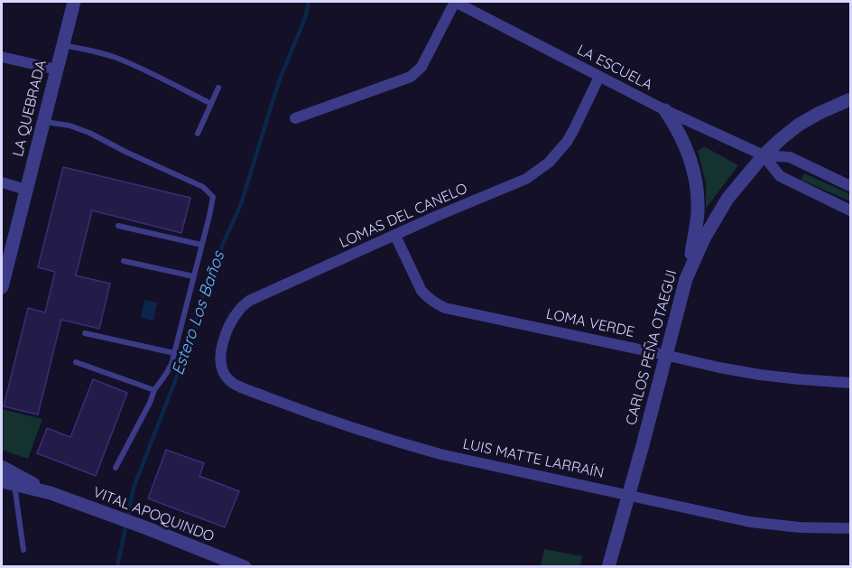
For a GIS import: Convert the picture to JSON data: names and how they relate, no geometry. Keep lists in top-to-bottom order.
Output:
{
  "streets": {
    "street": [
      "LA ESCUELA",
      "LA QUEBRADA",
      "LOMAS DEL CANELO",
      "LOMA VERDE",
      "CARLOS PEÑA OTAEGUI",
      "LUIS MATTE LARRAÍN",
      "VITAL APOQUINDO"
    ]
  },
  "crossings": [
    ["LA ESCUELA", "LOMAS DEL CANELO"],
    ["LA ESCUELA", "CARLOS PEÑA OTAEGUI"],
    ["LOMAS DEL CANELO", "LOMA VERDE"],
    ["LOMAS DEL CANELO", "LUIS MATTE LARRAÍN"],
    ["LOMA VERDE", "CARLOS PEÑA OTAEGUI"],
    ["CARLOS PEÑA OTAEGUI", "LUIS MATTE LARRAÍN"]
  ],
  "water": ["Estero Los Baños"]
}
